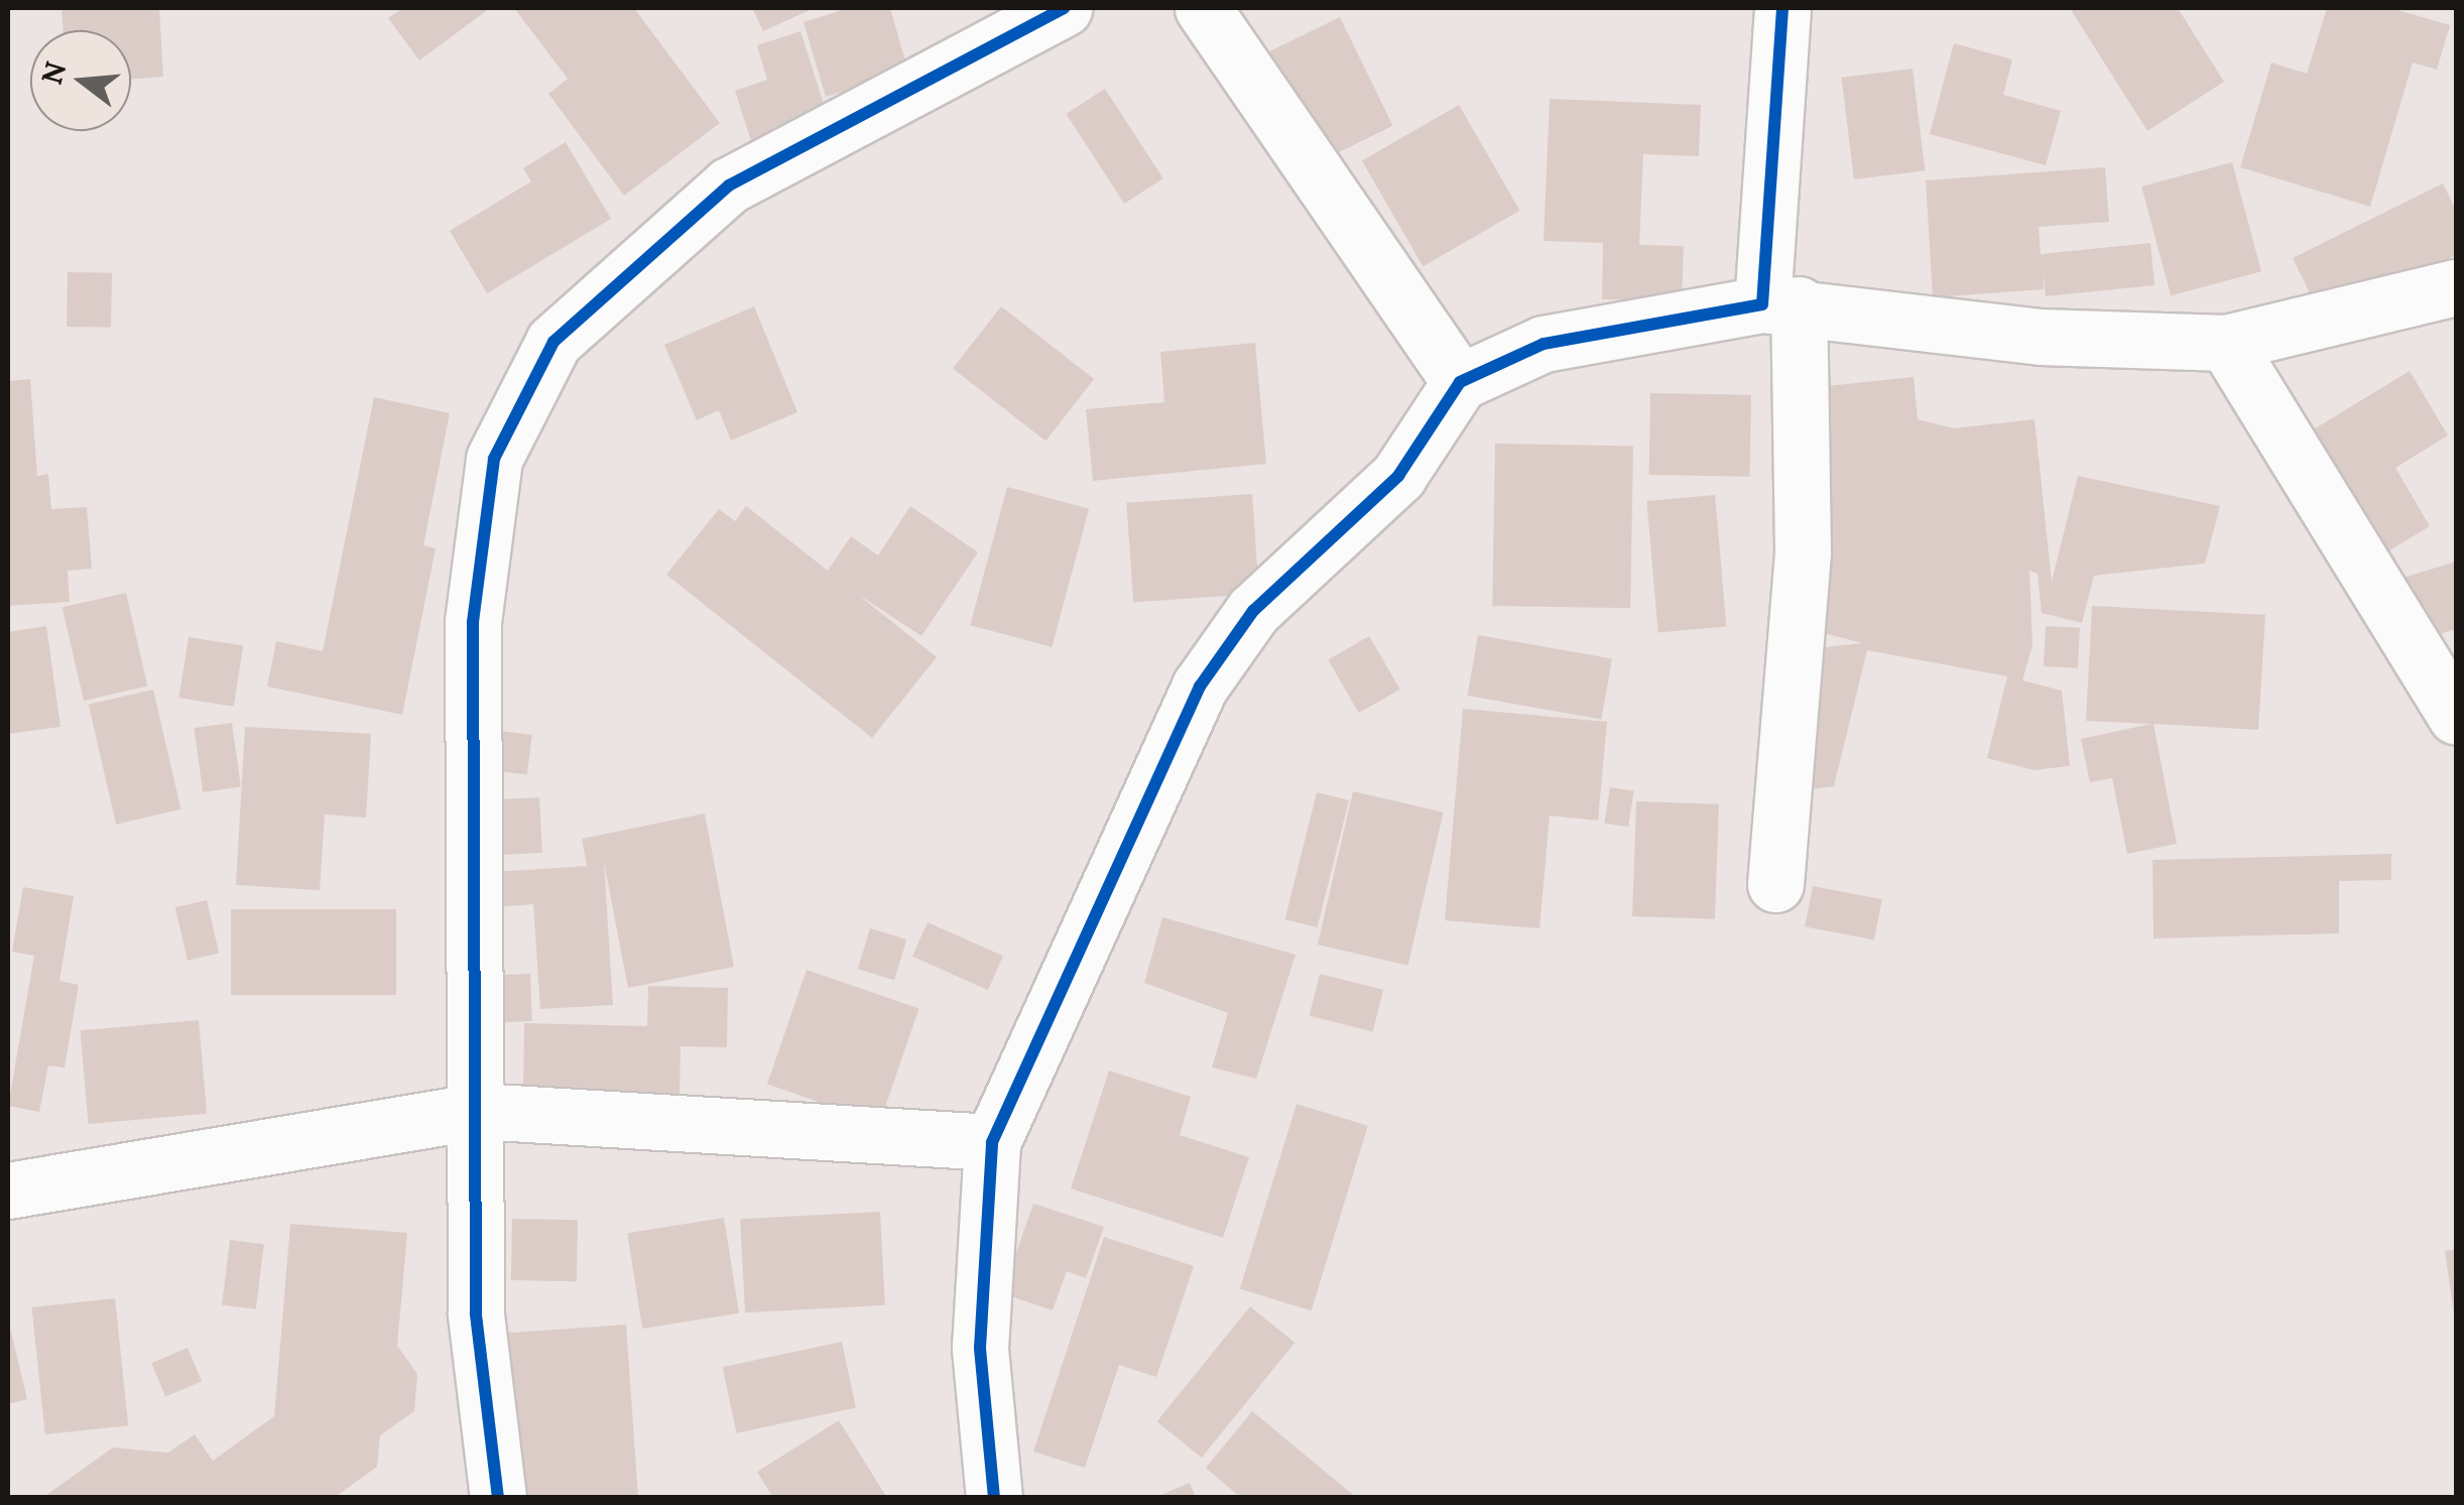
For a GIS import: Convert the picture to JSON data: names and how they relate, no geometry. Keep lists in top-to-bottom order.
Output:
{
  "north": "left"
}
